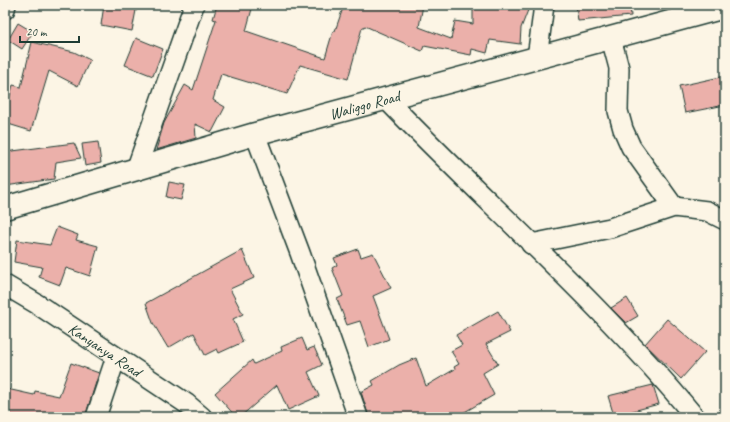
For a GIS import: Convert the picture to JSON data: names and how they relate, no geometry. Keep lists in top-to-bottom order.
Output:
{
  "streets": {
    "street": ["Waliggo Road", "Kanyanya Road"]
  },
  "scale_bar": "20 m"
}
